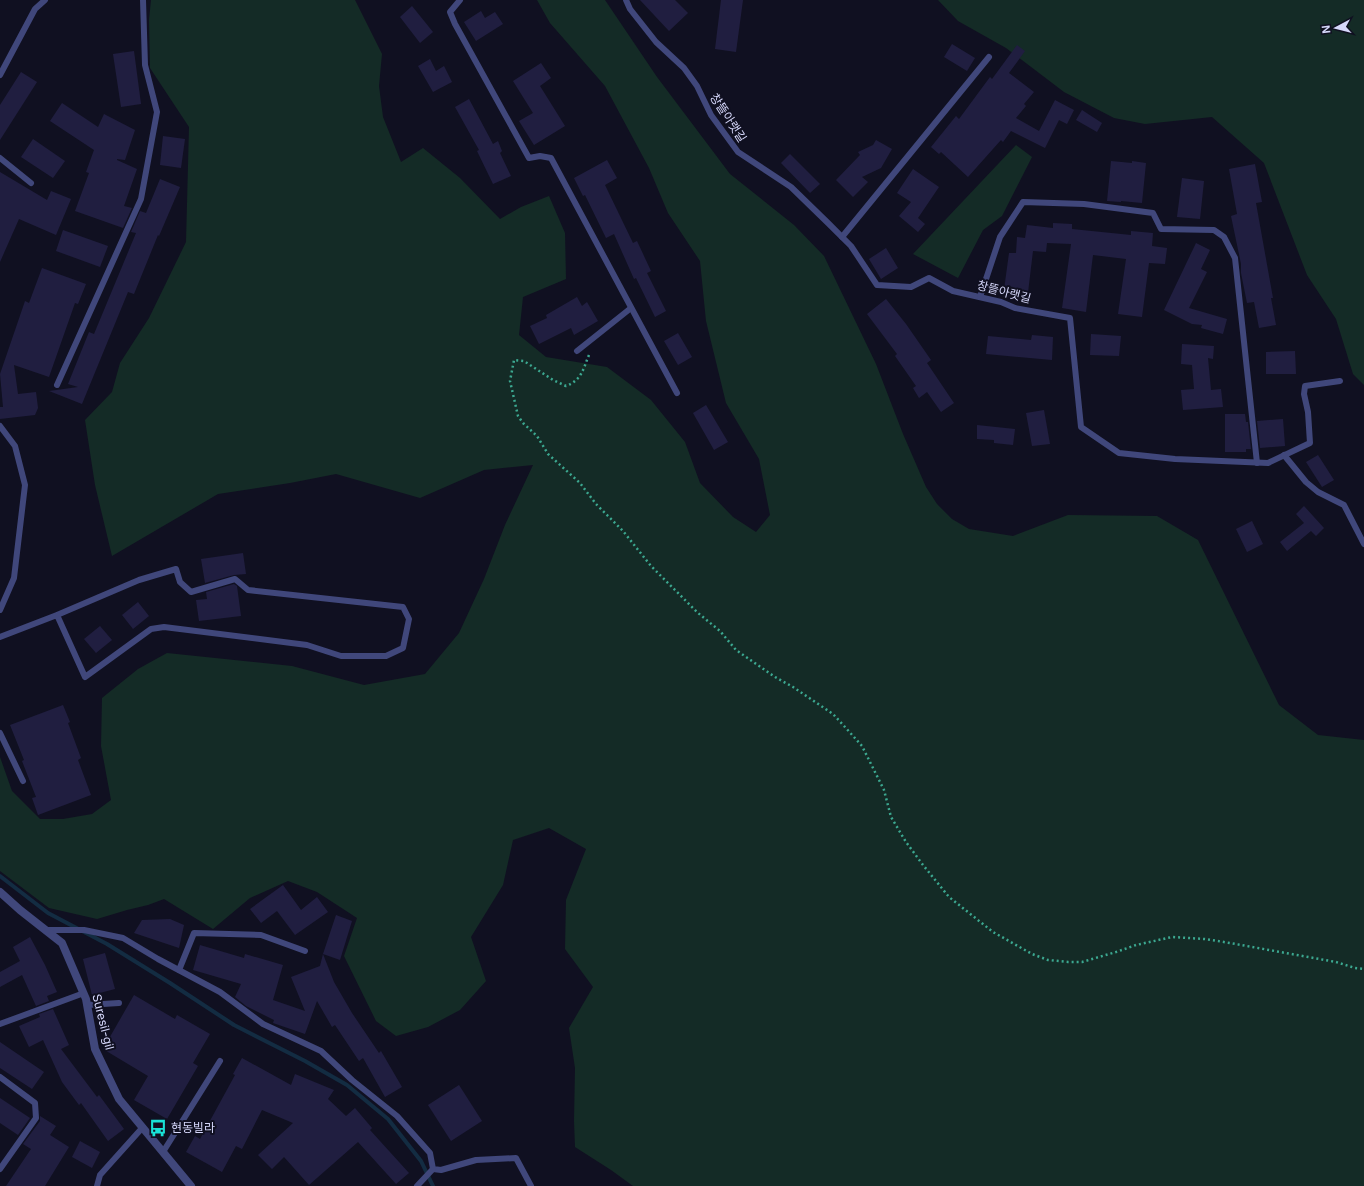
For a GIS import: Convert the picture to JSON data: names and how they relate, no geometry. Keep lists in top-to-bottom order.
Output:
{
  "streets": {
    "street": ["Suresil-gil"],
    "lane": ["창뜰아랫길"]
  },
  "places": {
    "bus stop": ["현동빌라"]
  },
  "north": "left"
}
